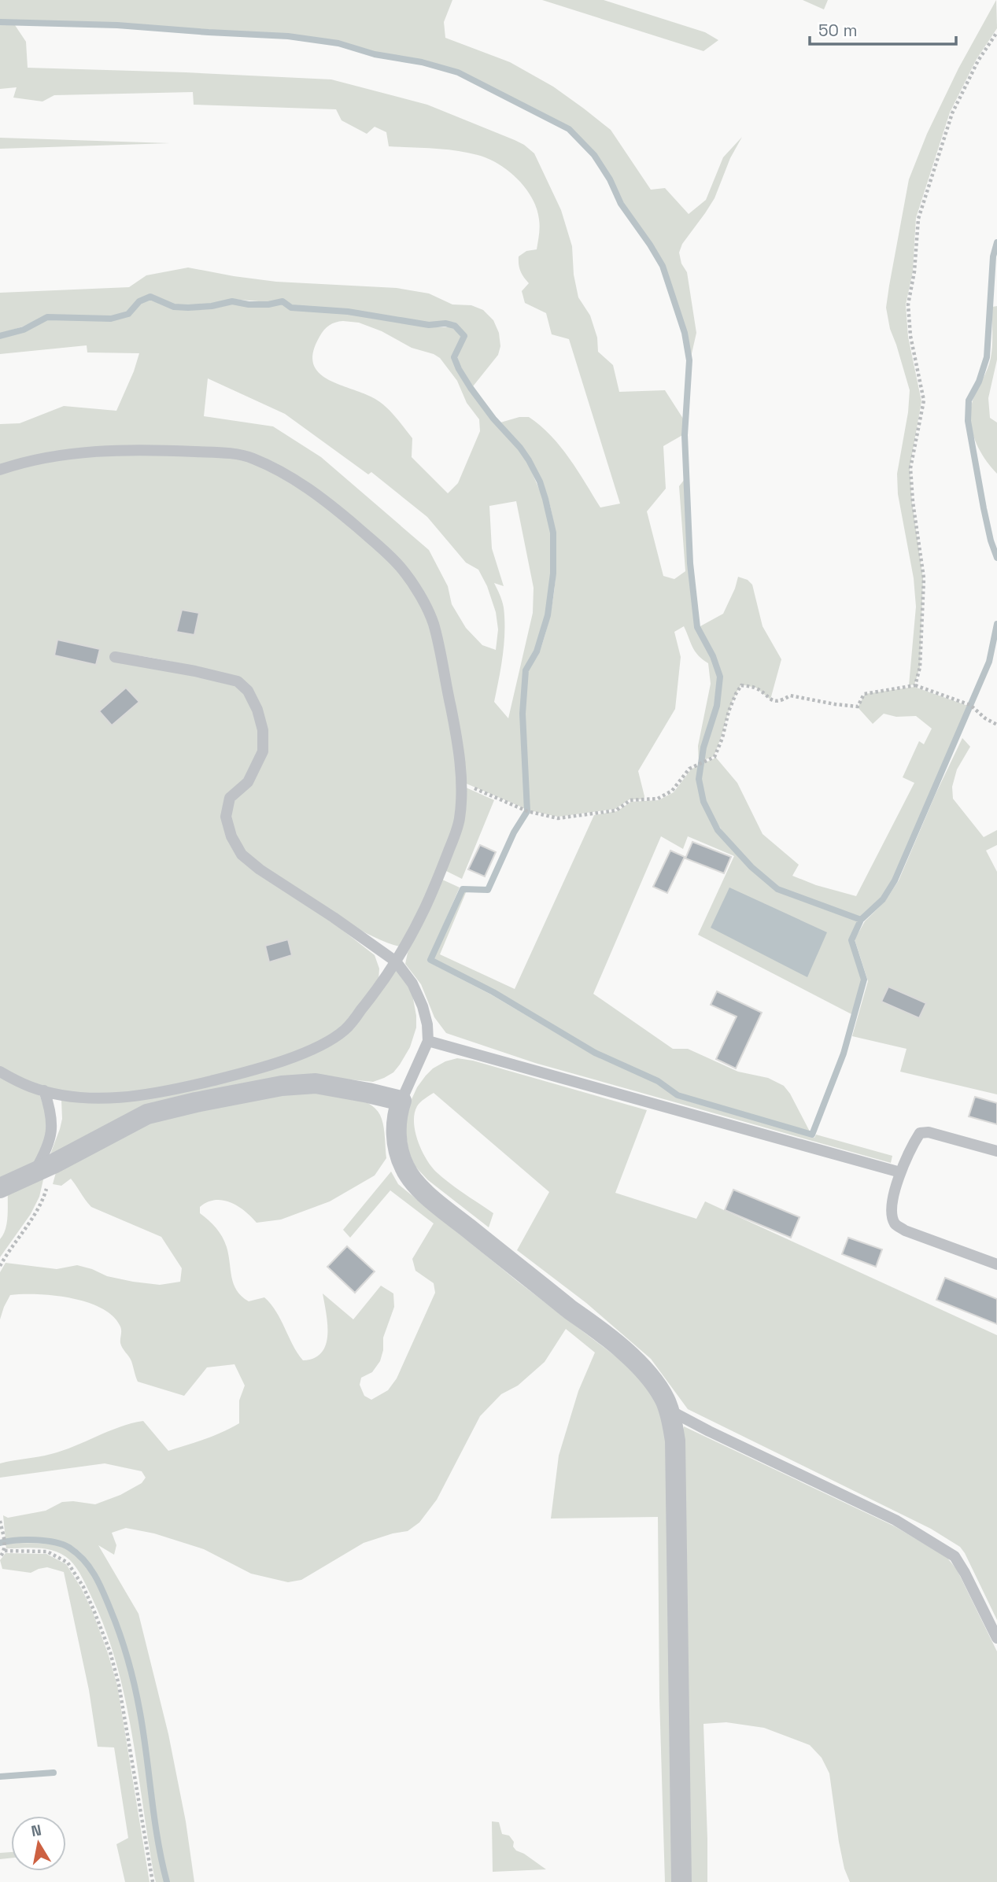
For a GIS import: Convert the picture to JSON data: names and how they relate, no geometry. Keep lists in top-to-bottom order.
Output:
{
  "scale_bar": "50 m",
  "north": "top"
}
